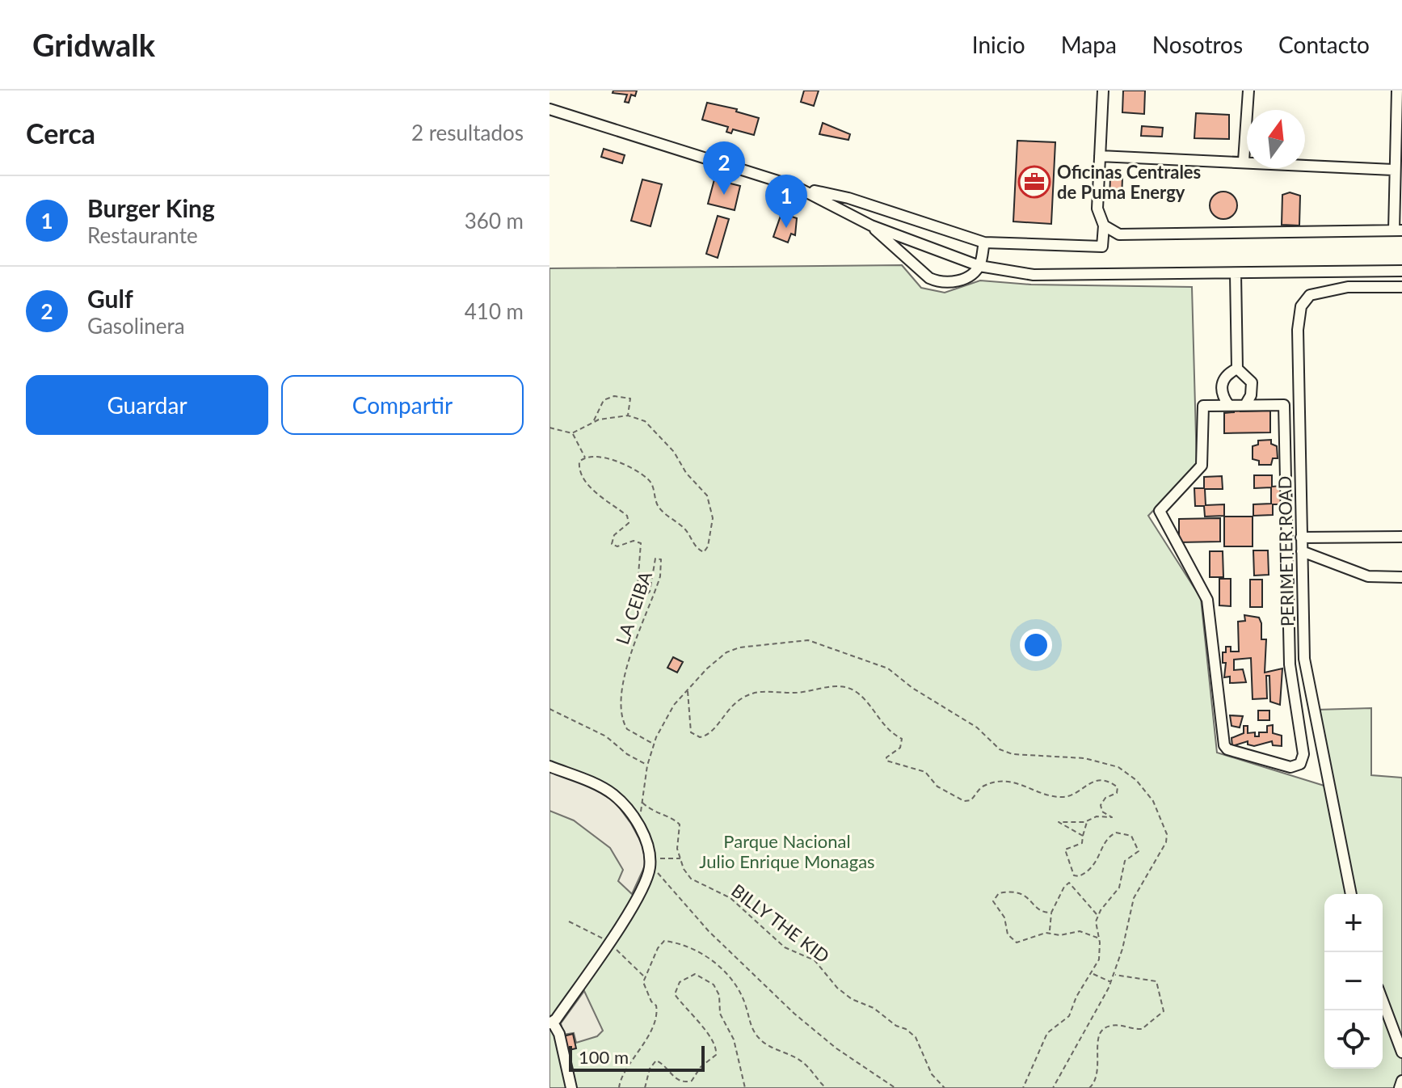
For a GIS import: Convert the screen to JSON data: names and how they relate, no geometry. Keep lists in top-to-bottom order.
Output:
{
  "streets": {
    "street": ["PERIMETER ROAD"],
    "path": ["LA CEIBA", "BILLY THE KID"]
  },
  "parks": ["Parque Nacional Julio Enrique Monagas"],
  "places": {
    "office": ["Oficinas Centrales de Puma Energy"]
  },
  "scale_bar": "100 m",
  "north": "top",
  "page": {
    "header": "Gridwalk",
    "nav": [
      "Inicio",
      "Mapa",
      "Nosotros",
      "Contacto"
    ],
    "heading": ["Cerca", "2 resultados"],
    "pins": ["2", "1"],
    "list": [
      {
        "mark": "1",
        "name": "Burger King",
        "note": "Restaurante",
        "value": "360 m"
      },
      {
        "mark": "2",
        "name": "Gulf",
        "note": "Gasolinera",
        "value": "410 m"
      }
    ],
    "buttons": ["Guardar", "Compartir"],
    "map_buttons": ["+", "−"],
    "scale": "100 m"
  }
}
